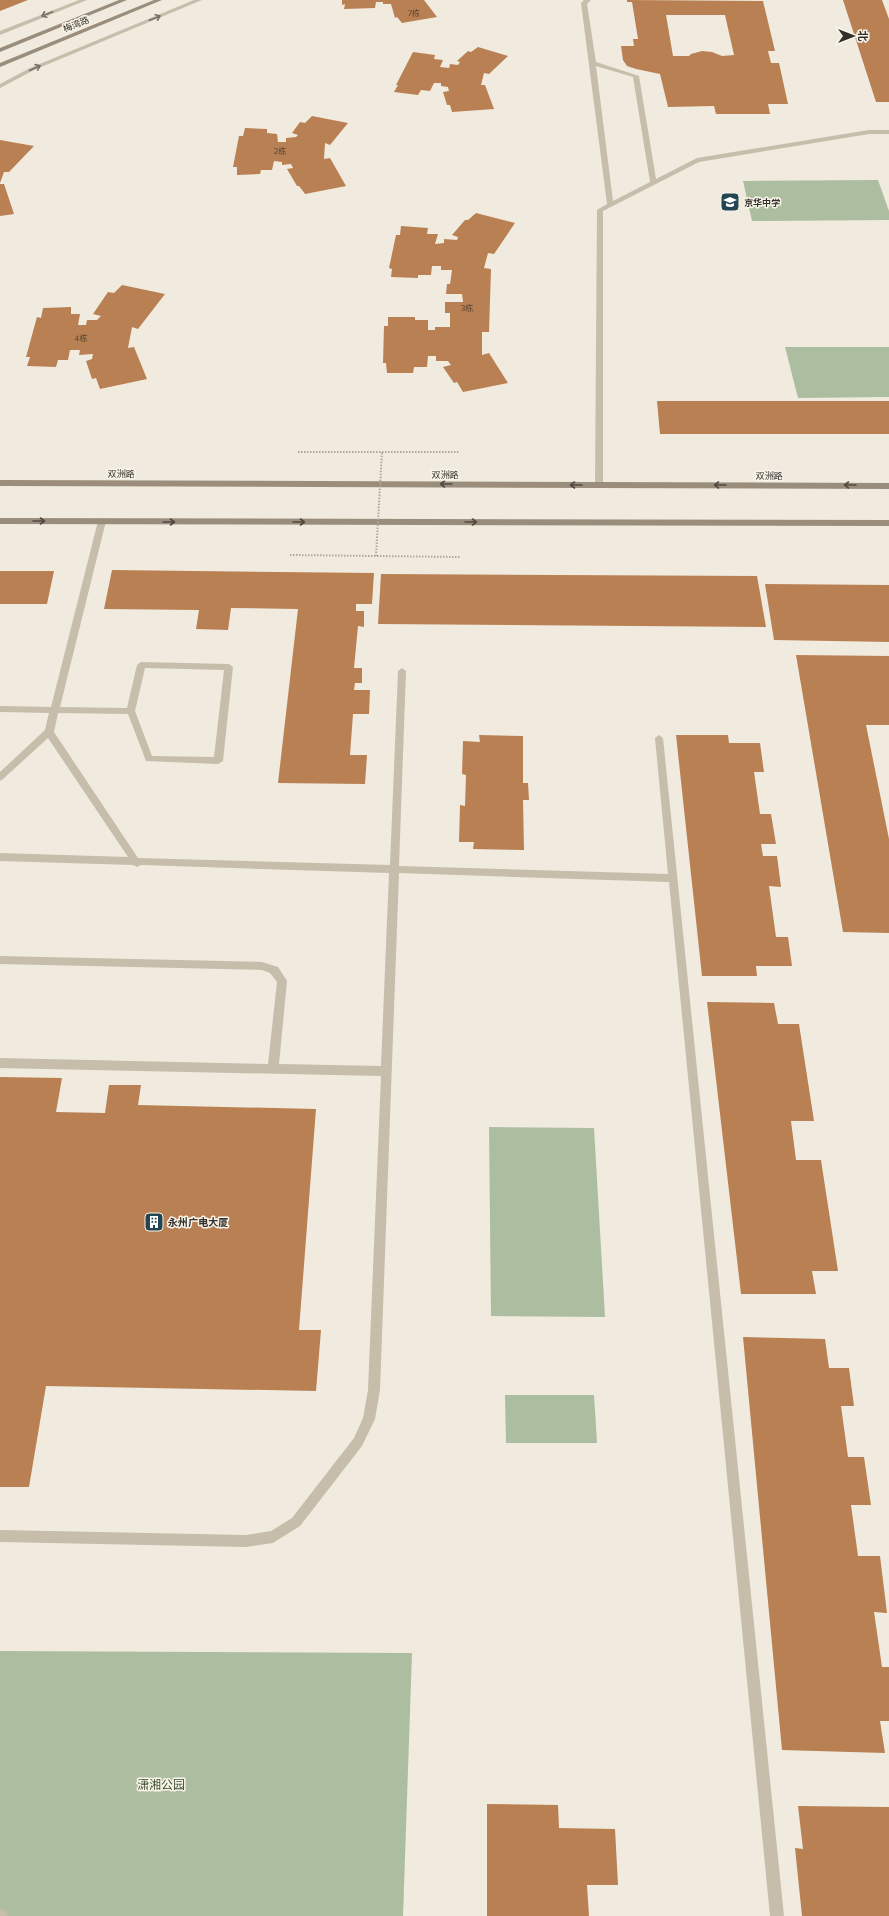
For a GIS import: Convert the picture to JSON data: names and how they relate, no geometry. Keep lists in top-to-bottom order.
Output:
{
  "streets": {
    "main road": ["梅湾路", "双洲路"]
  },
  "parks": ["潇湘公园"],
  "places": {
    "school or university": ["京华中学"],
    "building": ["永州广电大厦"]
  },
  "house_numbers": [
    "7栋",
    "2栋",
    "3栋",
    "4栋"
  ],
  "north": "right"
}
